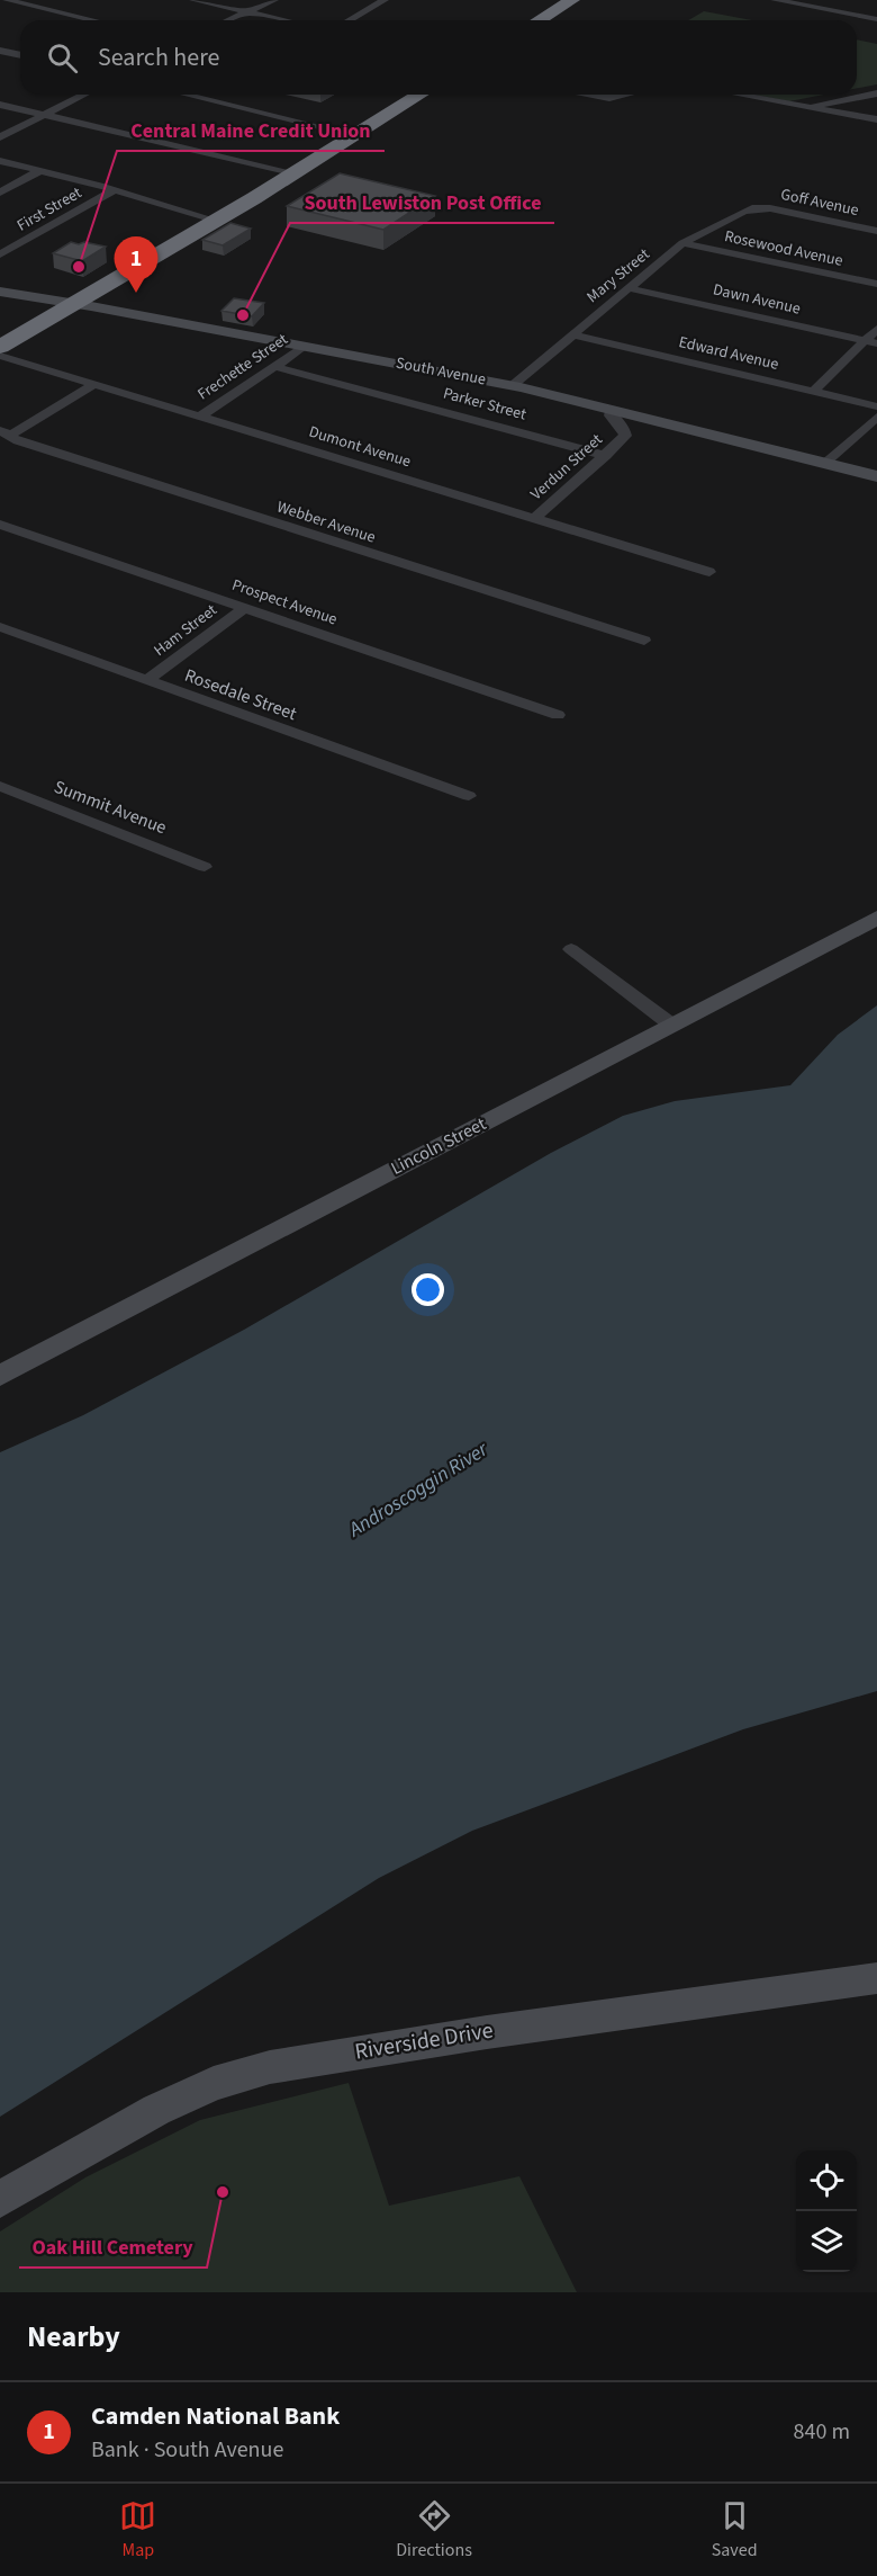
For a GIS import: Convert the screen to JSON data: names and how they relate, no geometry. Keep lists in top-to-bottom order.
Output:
{
  "streets": {
    "main road": ["South Avenue", "Lincoln Street", "Riverside Drive"],
    "street": [
      "Goff Avenue",
      "First Street",
      "Rosewood Avenue",
      "Mary Street",
      "Dawn Avenue",
      "Edward Avenue",
      "Frechette Street",
      "Parker Street",
      "Dumont Avenue",
      "Verdun Street",
      "Webber Avenue",
      "Prospect Avenue",
      "Ham Street",
      "Rosedale Street",
      "Summit Avenue"
    ]
  },
  "crossings": [
    ["Goff Avenue", "Mary Street"],
    ["Rosewood Avenue", "Mary Street"],
    ["Mary Street", "Dawn Avenue"],
    ["Mary Street", "Edward Avenue"],
    ["Mary Street", "South Avenue"],
    ["Frechette Street", "South Avenue"],
    ["Frechette Street", "Parker Street"],
    ["Frechette Street", "Dumont Avenue"],
    ["South Avenue", "Verdun Street"],
    ["Parker Street", "Verdun Street"],
    ["Dumont Avenue", "Verdun Street"],
    ["Prospect Avenue", "Ham Street"],
    ["Ham Street", "Rosedale Street"]
  ],
  "water": ["Androscoggin River"],
  "places": ["Central Maine Credit Union", "South Lewiston Post Office", "Oak Hill Cemetery"],
  "page": {
    "search": "Search here",
    "pins": "1",
    "heading": "Nearby",
    "list": [
      {
        "mark": "1",
        "name": "Camden National Bank",
        "note": "Bank · South Avenue",
        "value": "840 m"
      }
    ],
    "nav": ["Map", "Directions", "Saved"]
  }
}
